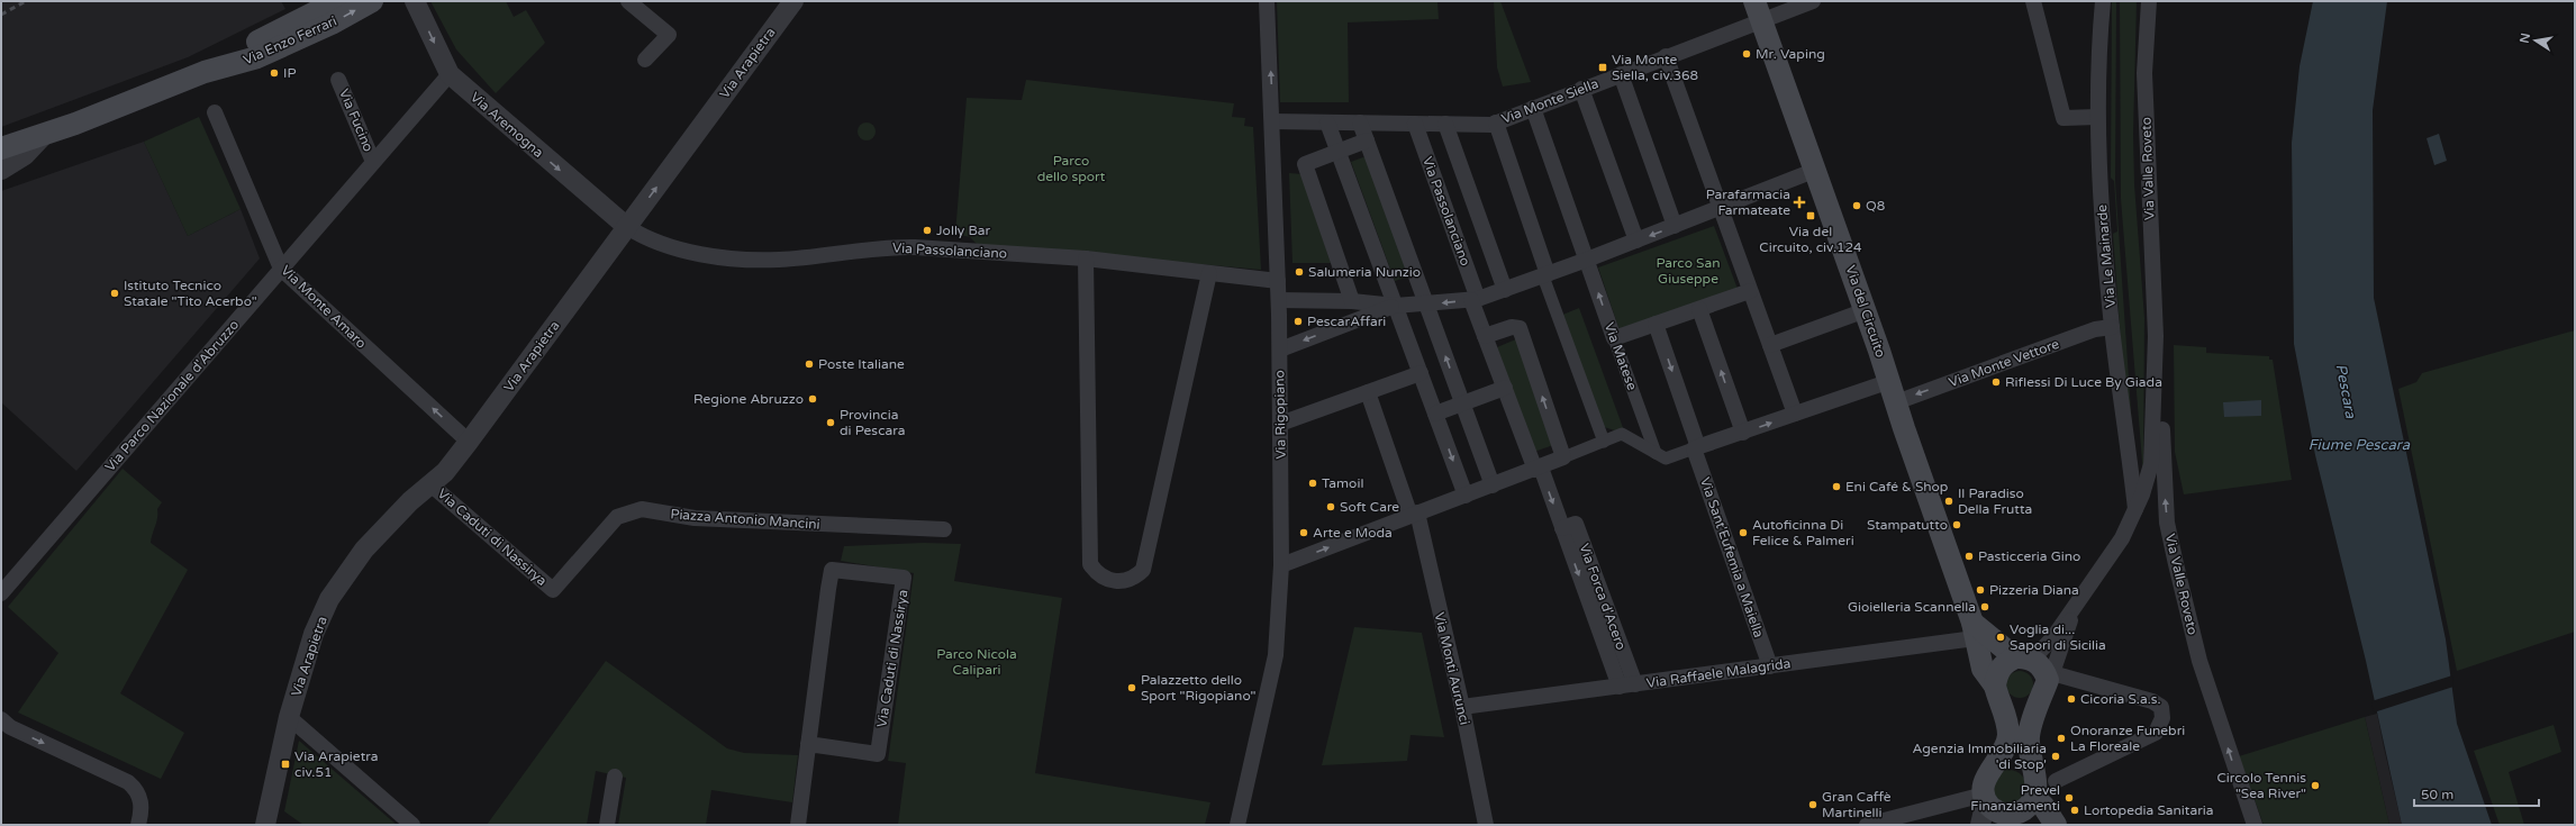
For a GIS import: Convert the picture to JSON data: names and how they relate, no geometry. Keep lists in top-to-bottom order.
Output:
{
  "streets": {
    "main road": ["Via Enzo Ferrari", "Via del Circuito"],
    "street": [
      "Via Arapietra",
      "Via Monte Siella",
      "Via Fucino",
      "Via Aremogna",
      "Via Valle Roveto",
      "Via Passolanciano",
      "Via Le Mainarde",
      "Via Monte Amaro",
      "Via Matese",
      "Via Monte Vettore",
      "Via Parco Nazionale d'Abruzzo",
      "Via Rigopiano",
      "Piazza Antonio Mancini",
      "Via Caduti di Nassirya",
      "Via Sant'Eufemia a Maiella",
      "Via Forca d'Acero",
      "Via Monti Aurunci",
      "Via Raffaele Malagrida"
    ]
  },
  "crossings": [
    ["Via Arapietra", "Via Aremogna"],
    ["Via Arapietra", "Via Passolanciano"],
    ["Via Arapietra", "Via Monte Amaro"],
    ["Via Arapietra", "Via Caduti di Nassirya"],
    ["Via Monte Siella", "Via Passolanciano"],
    ["Via Monte Siella", "Via del Circuito"],
    ["Via Monte Siella", "Via Rigopiano"],
    ["Via Fucino", "Via Parco Nazionale d'Abruzzo"],
    ["Via Aremogna", "Via Passolanciano"],
    ["Via Aremogna", "Via Parco Nazionale d'Abruzzo"],
    ["Via Valle Roveto", "Via Le Mainarde"],
    ["Via Passolanciano", "Via Rigopiano"],
    ["Via Le Mainarde", "Via Monte Vettore"],
    ["Via Monte Amaro", "Via Parco Nazionale d'Abruzzo"],
    ["Via del Circuito", "Via Monte Vettore"],
    ["Via del Circuito", "Via Raffaele Malagrida"],
    ["Piazza Antonio Mancini", "Via Caduti di Nassirya"],
    ["Via Sant'Eufemia a Maiella", "Via Raffaele Malagrida"],
    ["Via Forca d'Acero", "Via Raffaele Malagrida"],
    ["Via Monti Aurunci", "Via Raffaele Malagrida"]
  ],
  "one_way": [
    "Via Aremogna",
    "Via Monte Amaro",
    "Via Monte Vettore",
    "Via Forca d'Acero"
  ],
  "water": ["Pescara", "Fiume Pescara"],
  "parks": ["Parco dello sport", "Parco San Giuseppe", "Parco Nicola Calipari"],
  "places": {
    "other": [
      "Mr. Vaping",
      "IP",
      "Q8",
      "Jolly Bar",
      "Salumeria Nunzio",
      "Istituto Tecnico Statale \"Tito Acerbo\"",
      "PescarAffari",
      "Poste Italiane",
      "Riflessi Di Luce By Giada",
      "Regione Abruzzo",
      "Provincia di Pescara",
      "Tamoil",
      "Eni Café & Shop",
      "Il Paradiso Della Frutta",
      "Soft Care",
      "Stampatutto",
      "Arte e Moda",
      "Autoficinna Di Felice & Palmeri",
      "Pasticceria Gino",
      "Pizzeria Diana",
      "Gioielleria Scannella",
      "Voglia di... Sapori di Sicilia",
      "Palazzetto dello Sport \"Rigopiano\"",
      "Cicoria S.a.s.",
      "Onoranze Funebri La Floreale",
      "Agenzia Immobiliaria 'di Stop'",
      "Circolo Tennis \"Sea River\"",
      "Prevel Finanziamenti",
      "Gran Caffè Martinelli",
      "Lortopedia Sanitaria"
    ],
    "transit": ["Via Monte Siella, civ.368", "Via del Circuito, civ.124", "Via Arapietra civ.51"],
    "health": ["Parafarmacia Farmateate"]
  },
  "scale_bar": "50 m",
  "north": "left"
}
